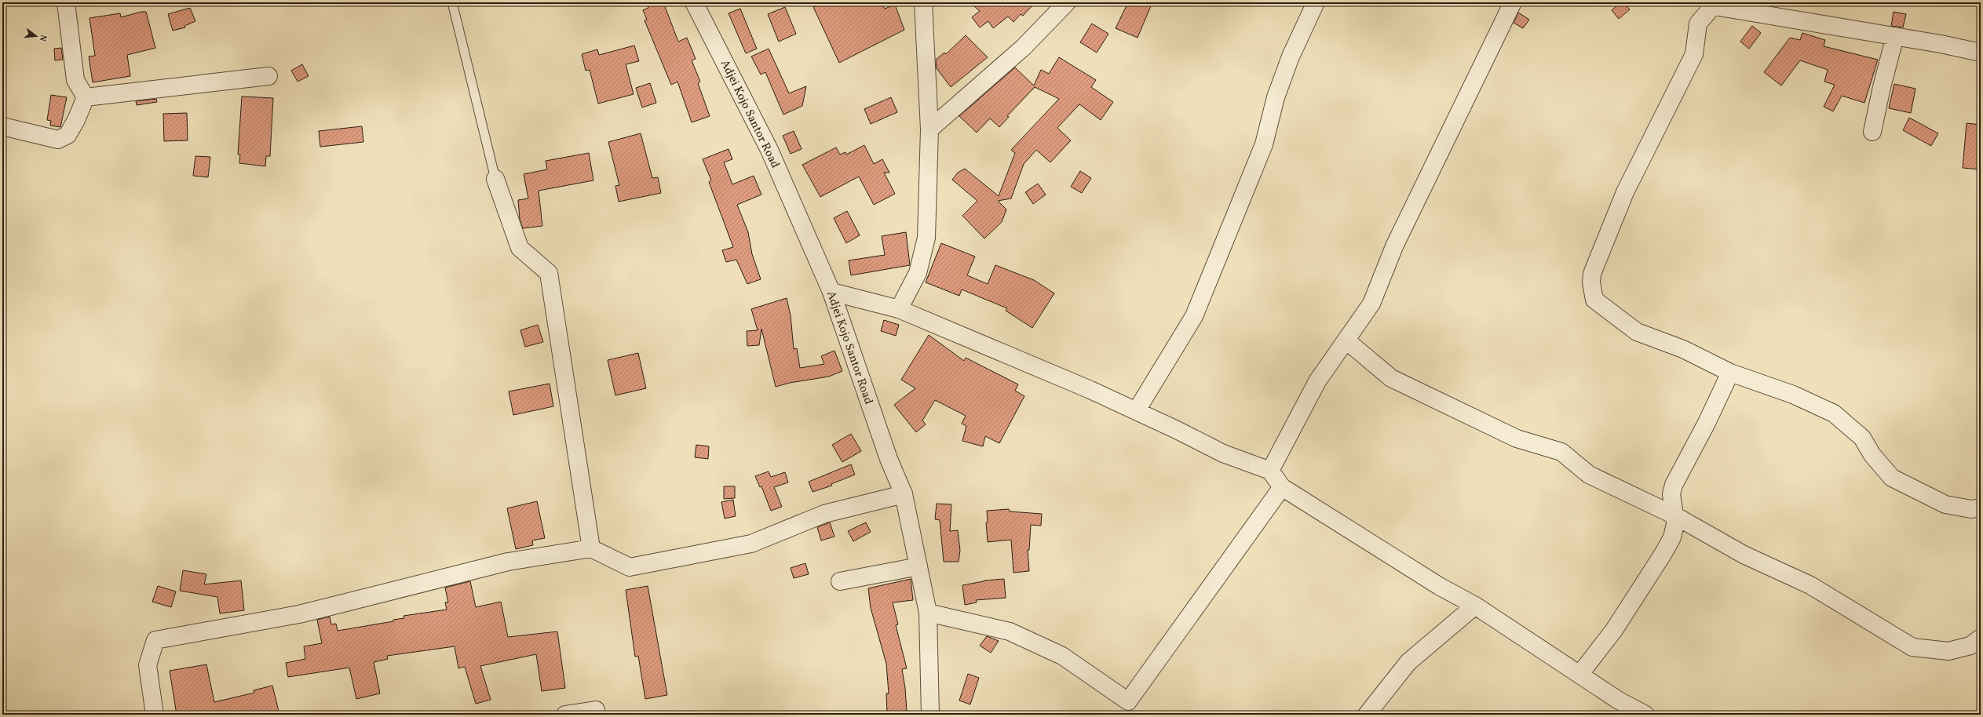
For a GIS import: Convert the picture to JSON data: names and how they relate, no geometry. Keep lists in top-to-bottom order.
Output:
{
  "streets": {
    "street": ["Adjei Kojo Santor Road"]
  },
  "north": "right"
}
